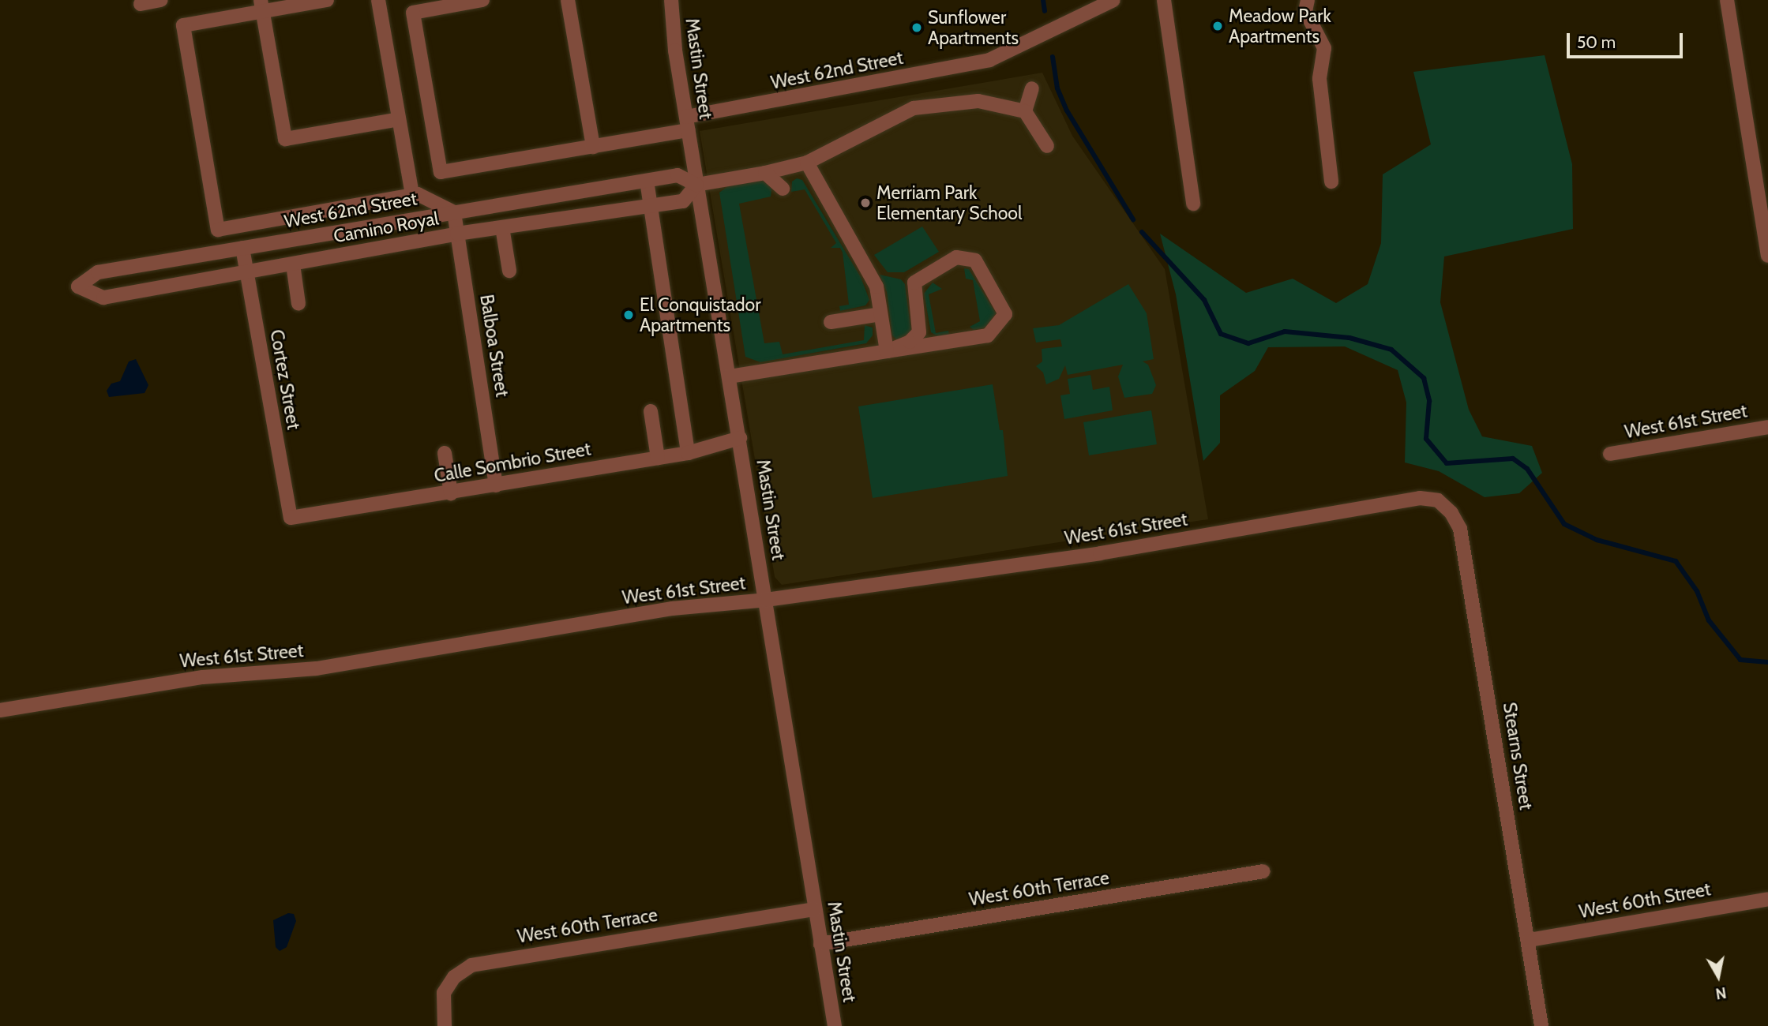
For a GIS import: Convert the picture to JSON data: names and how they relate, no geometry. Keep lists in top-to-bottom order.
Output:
{
  "streets": {
    "street": [
      "Mastin Street",
      "West 62nd Street",
      "Camino Royal",
      "Balboa Street",
      "Cortez Street",
      "West 61st Street",
      "Calle Sombrio Street",
      "Stearns Street",
      "West 60th Terrace",
      "West 60th Street"
    ]
  },
  "crossings": [
    ["Mastin Street", "West 62nd Street"],
    ["Mastin Street", "Camino Royal"],
    ["Mastin Street", "West 61st Street"],
    ["Mastin Street", "Calle Sombrio Street"],
    ["Mastin Street", "West 60th Terrace"],
    ["West 62nd Street", "Camino Royal"],
    ["West 62nd Street", "Balboa Street"],
    ["West 62nd Street", "Cortez Street"],
    ["Camino Royal", "Balboa Street"],
    ["Camino Royal", "Cortez Street"],
    ["Balboa Street", "Calle Sombrio Street"],
    ["Cortez Street", "Calle Sombrio Street"],
    ["West 61st Street", "Stearns Street"],
    ["Stearns Street", "West 60th Street"]
  ],
  "places": [
    "Meadow Park Apartments",
    "Sunflower Apartments",
    "Merriam Park Elementary School",
    "El Conquistador Apartments"
  ],
  "scale_bar": "50 m",
  "north": "bottom"
}
